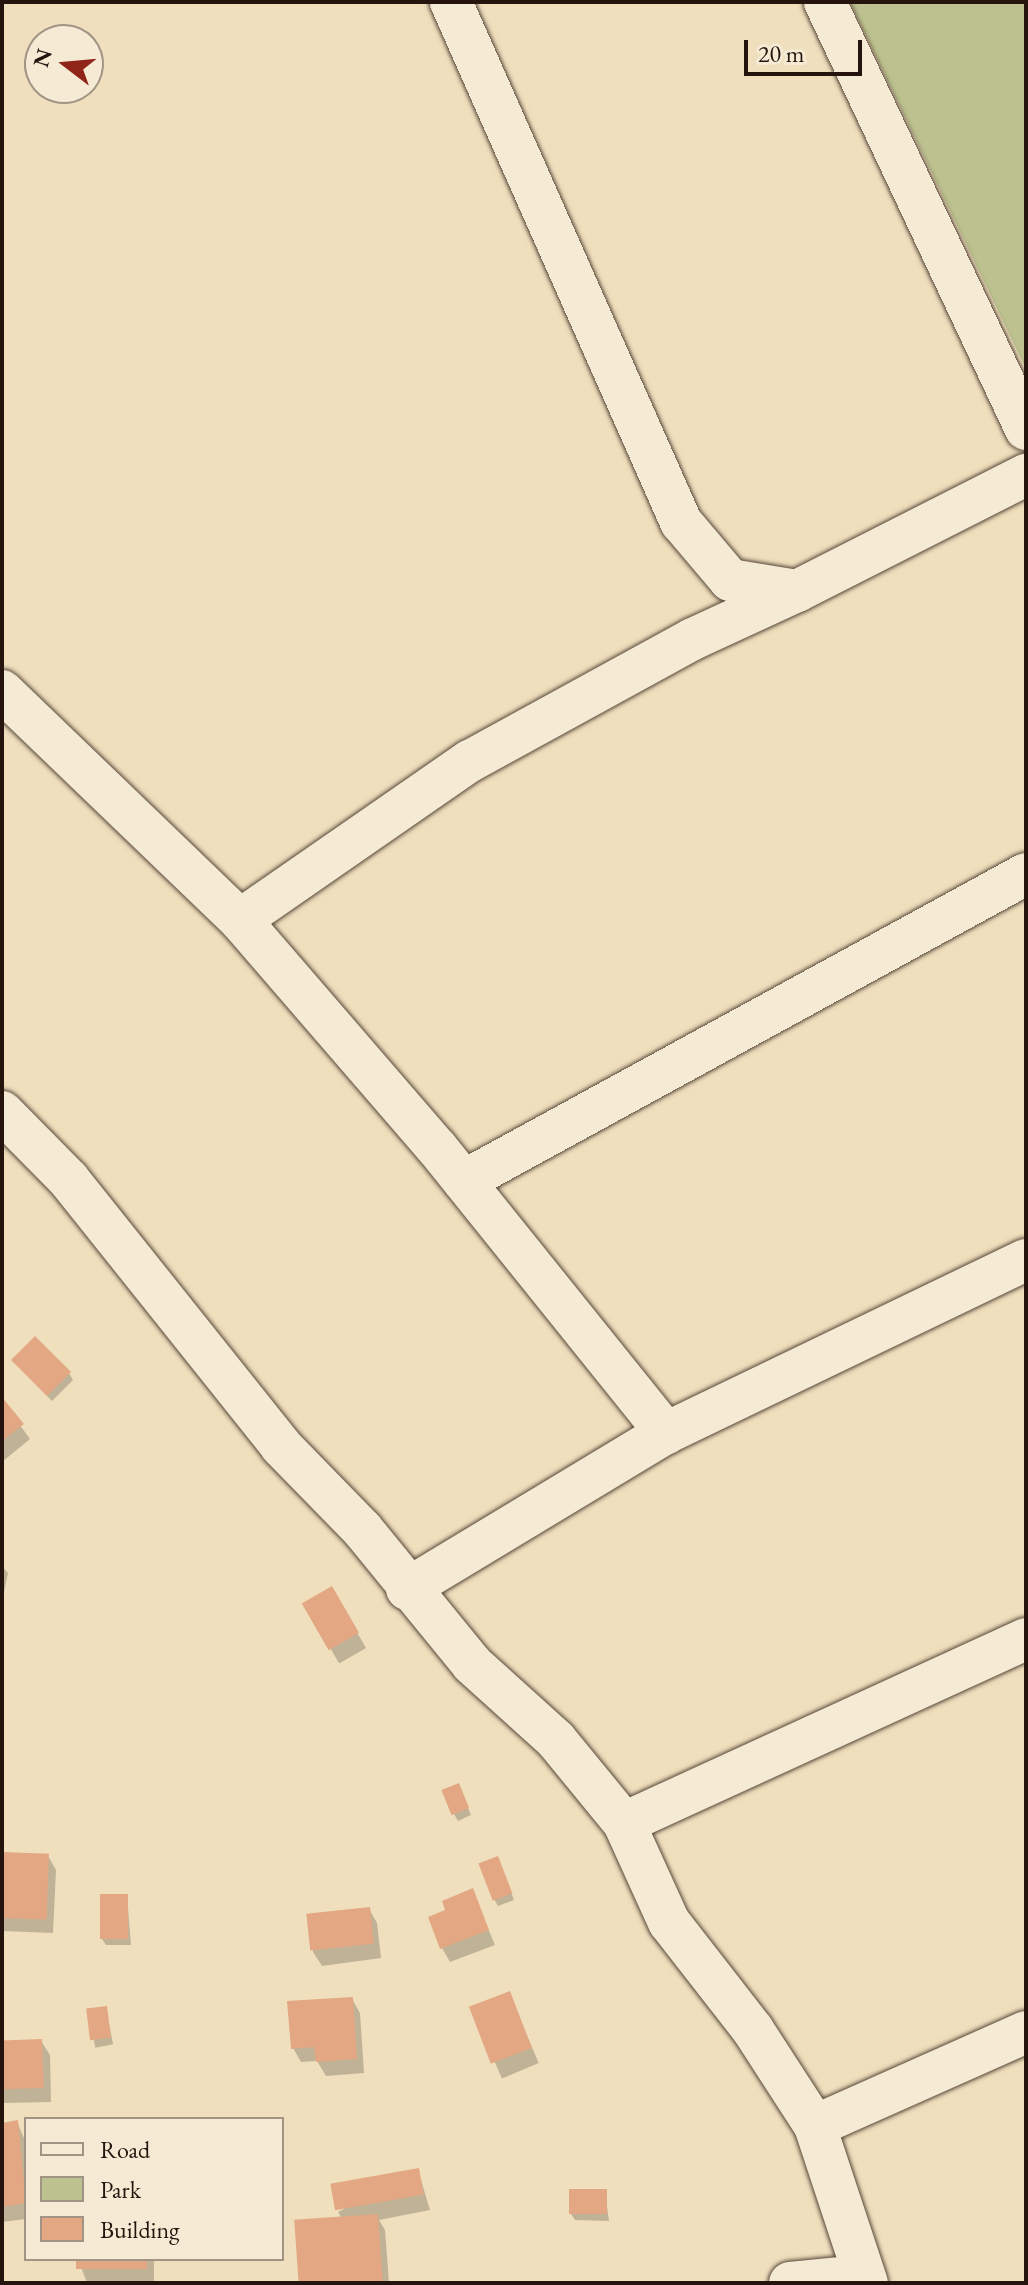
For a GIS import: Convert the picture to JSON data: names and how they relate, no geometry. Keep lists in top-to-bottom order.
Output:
{
  "legend": ["Road", "Park", "Building"],
  "scale_bar": "20 m",
  "north": "left"
}
